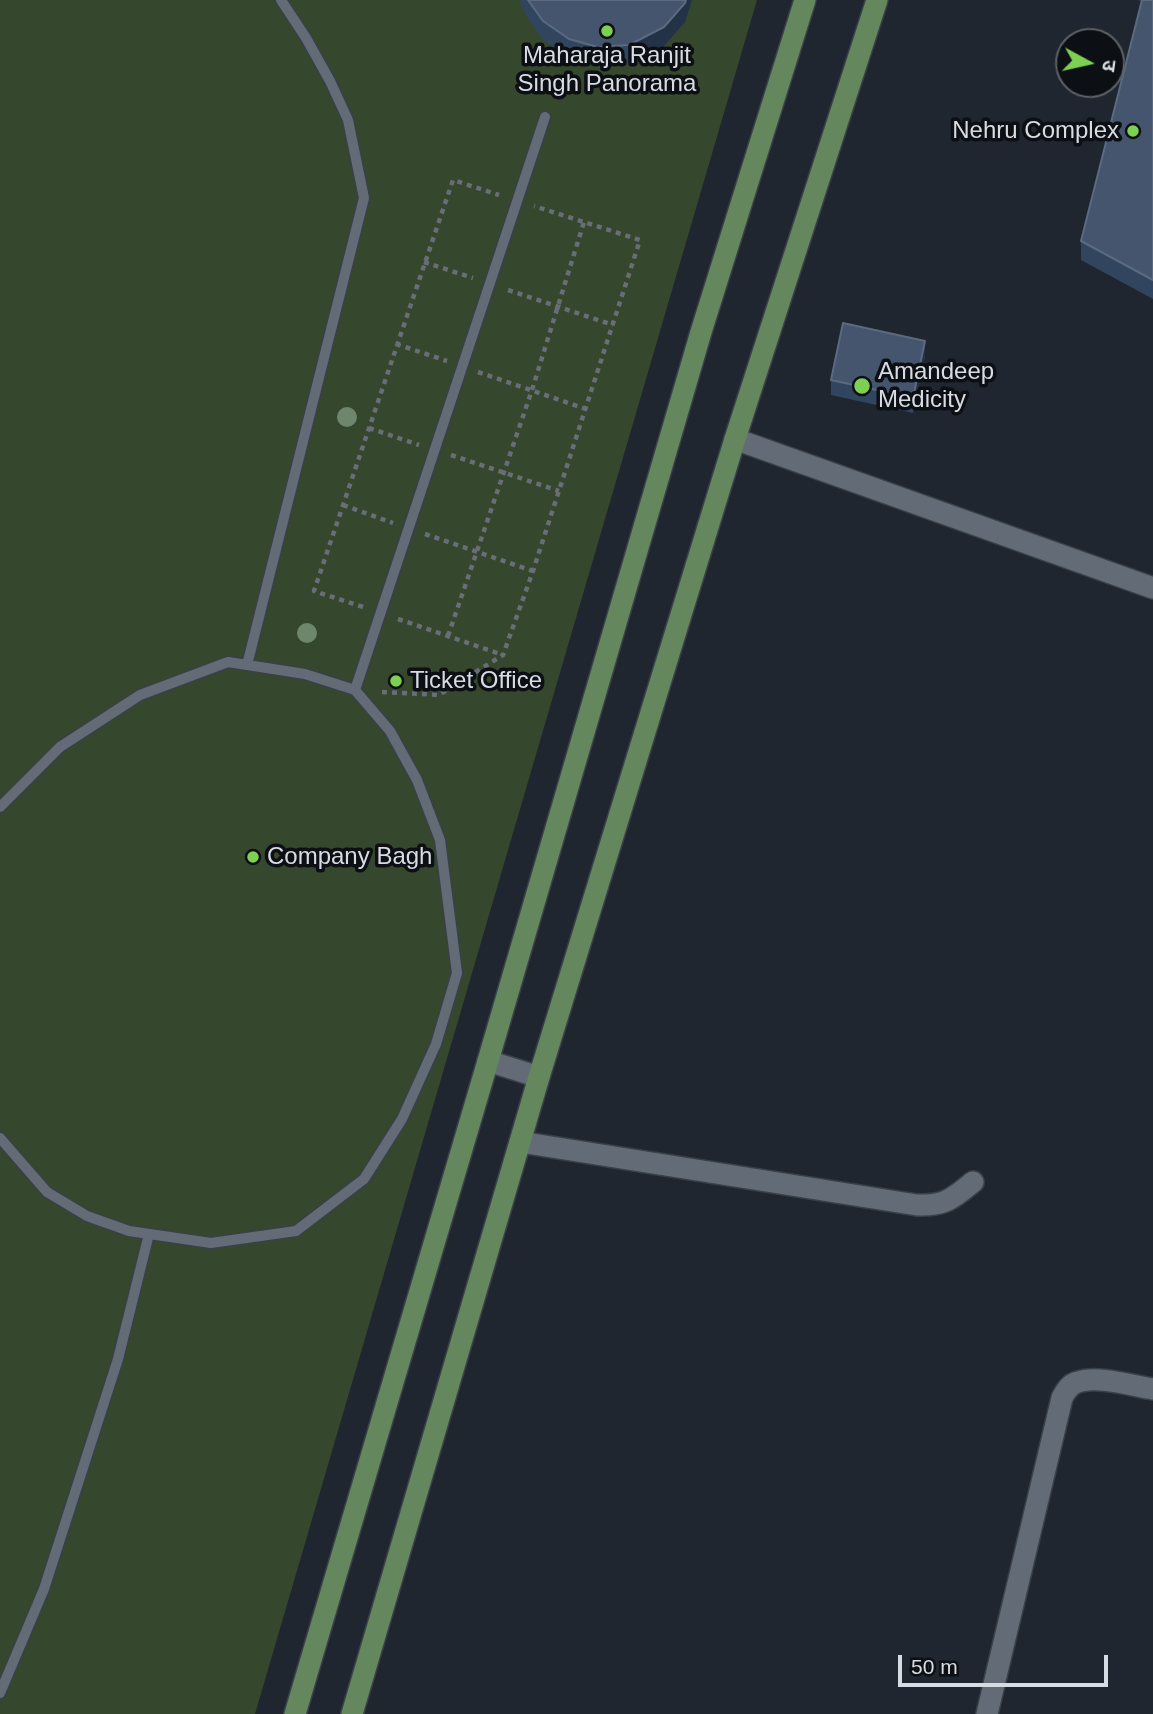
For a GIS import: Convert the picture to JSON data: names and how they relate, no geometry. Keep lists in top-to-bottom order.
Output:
{
  "places": [
    "Maharaja Ranjit Singh Panorama",
    "Nehru Complex",
    "Amandeep Medicity",
    "Ticket Office",
    "Company Bagh"
  ],
  "scale_bar": "50 m",
  "north": "right"
}
